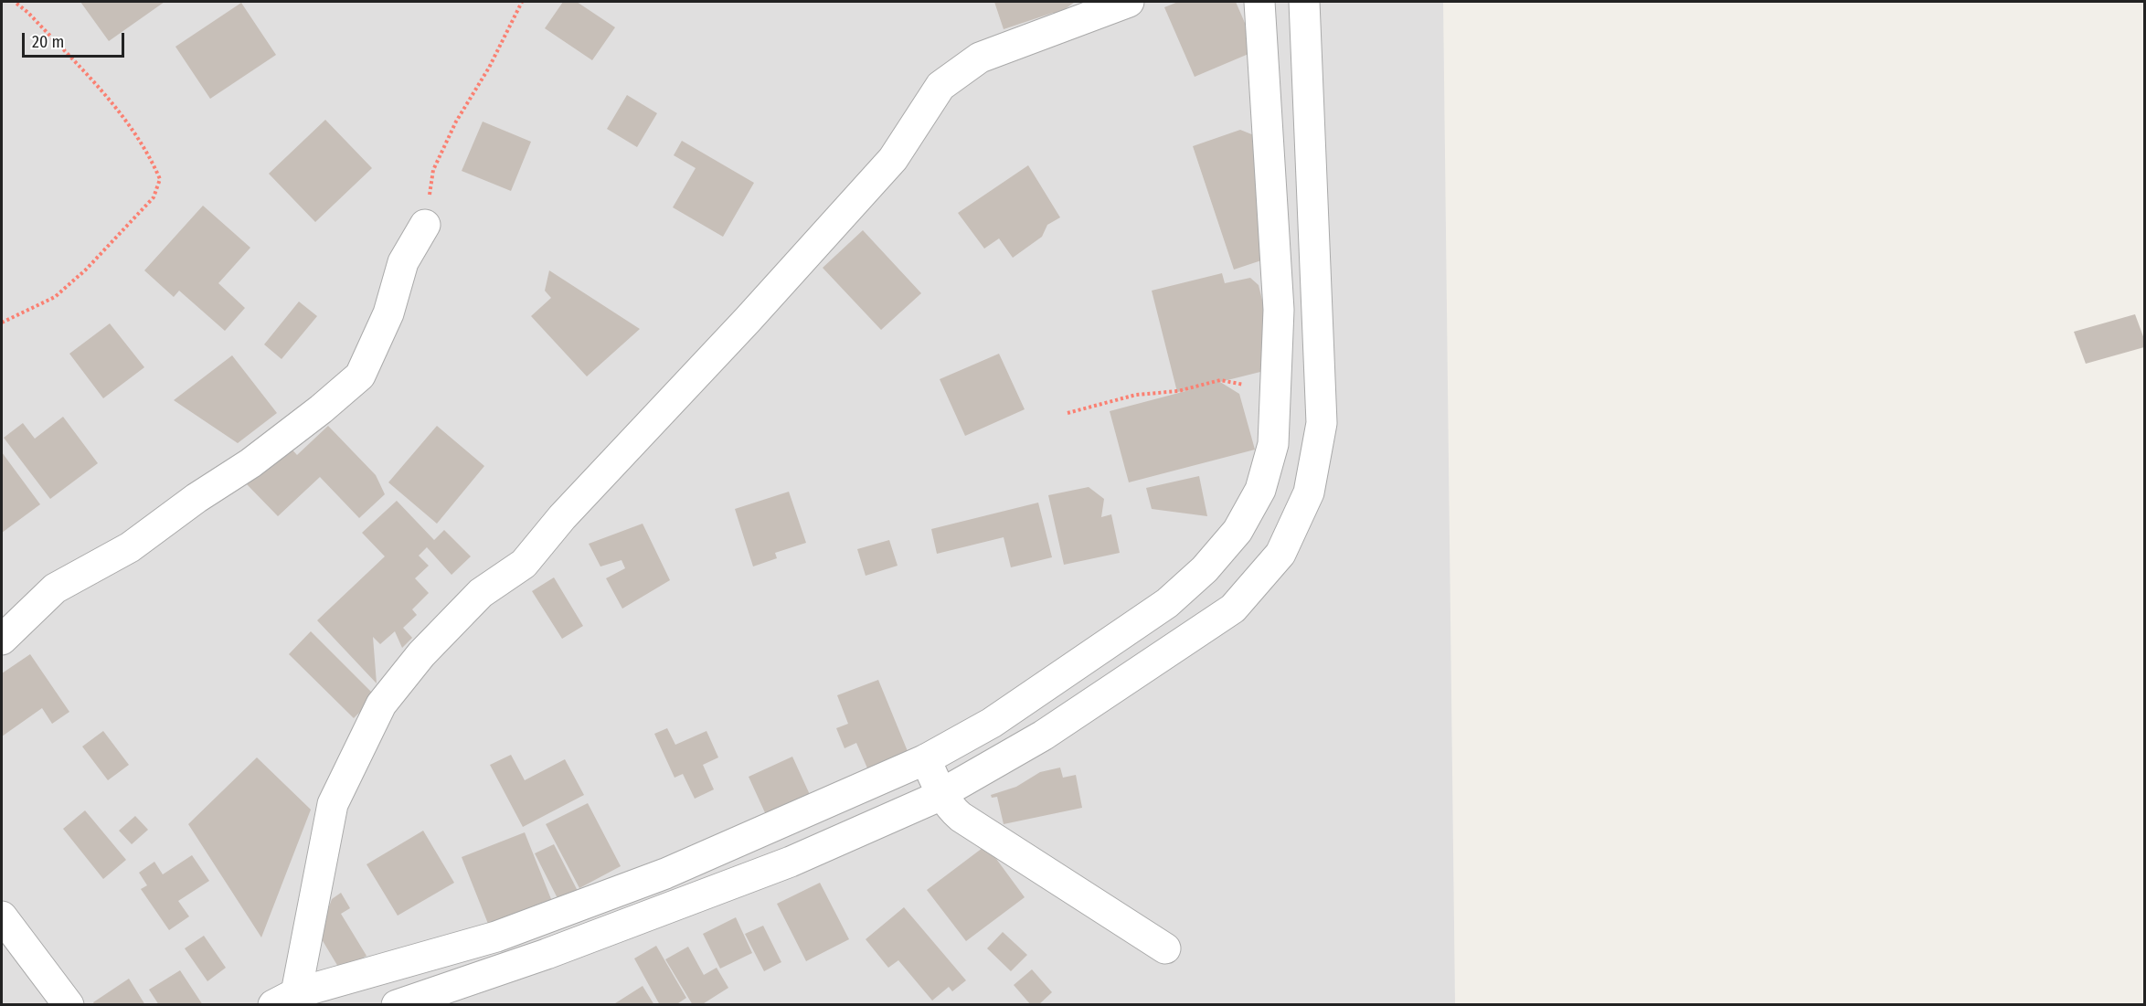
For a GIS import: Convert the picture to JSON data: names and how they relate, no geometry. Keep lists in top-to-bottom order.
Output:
{
  "scale_bar": "20 m"
}
